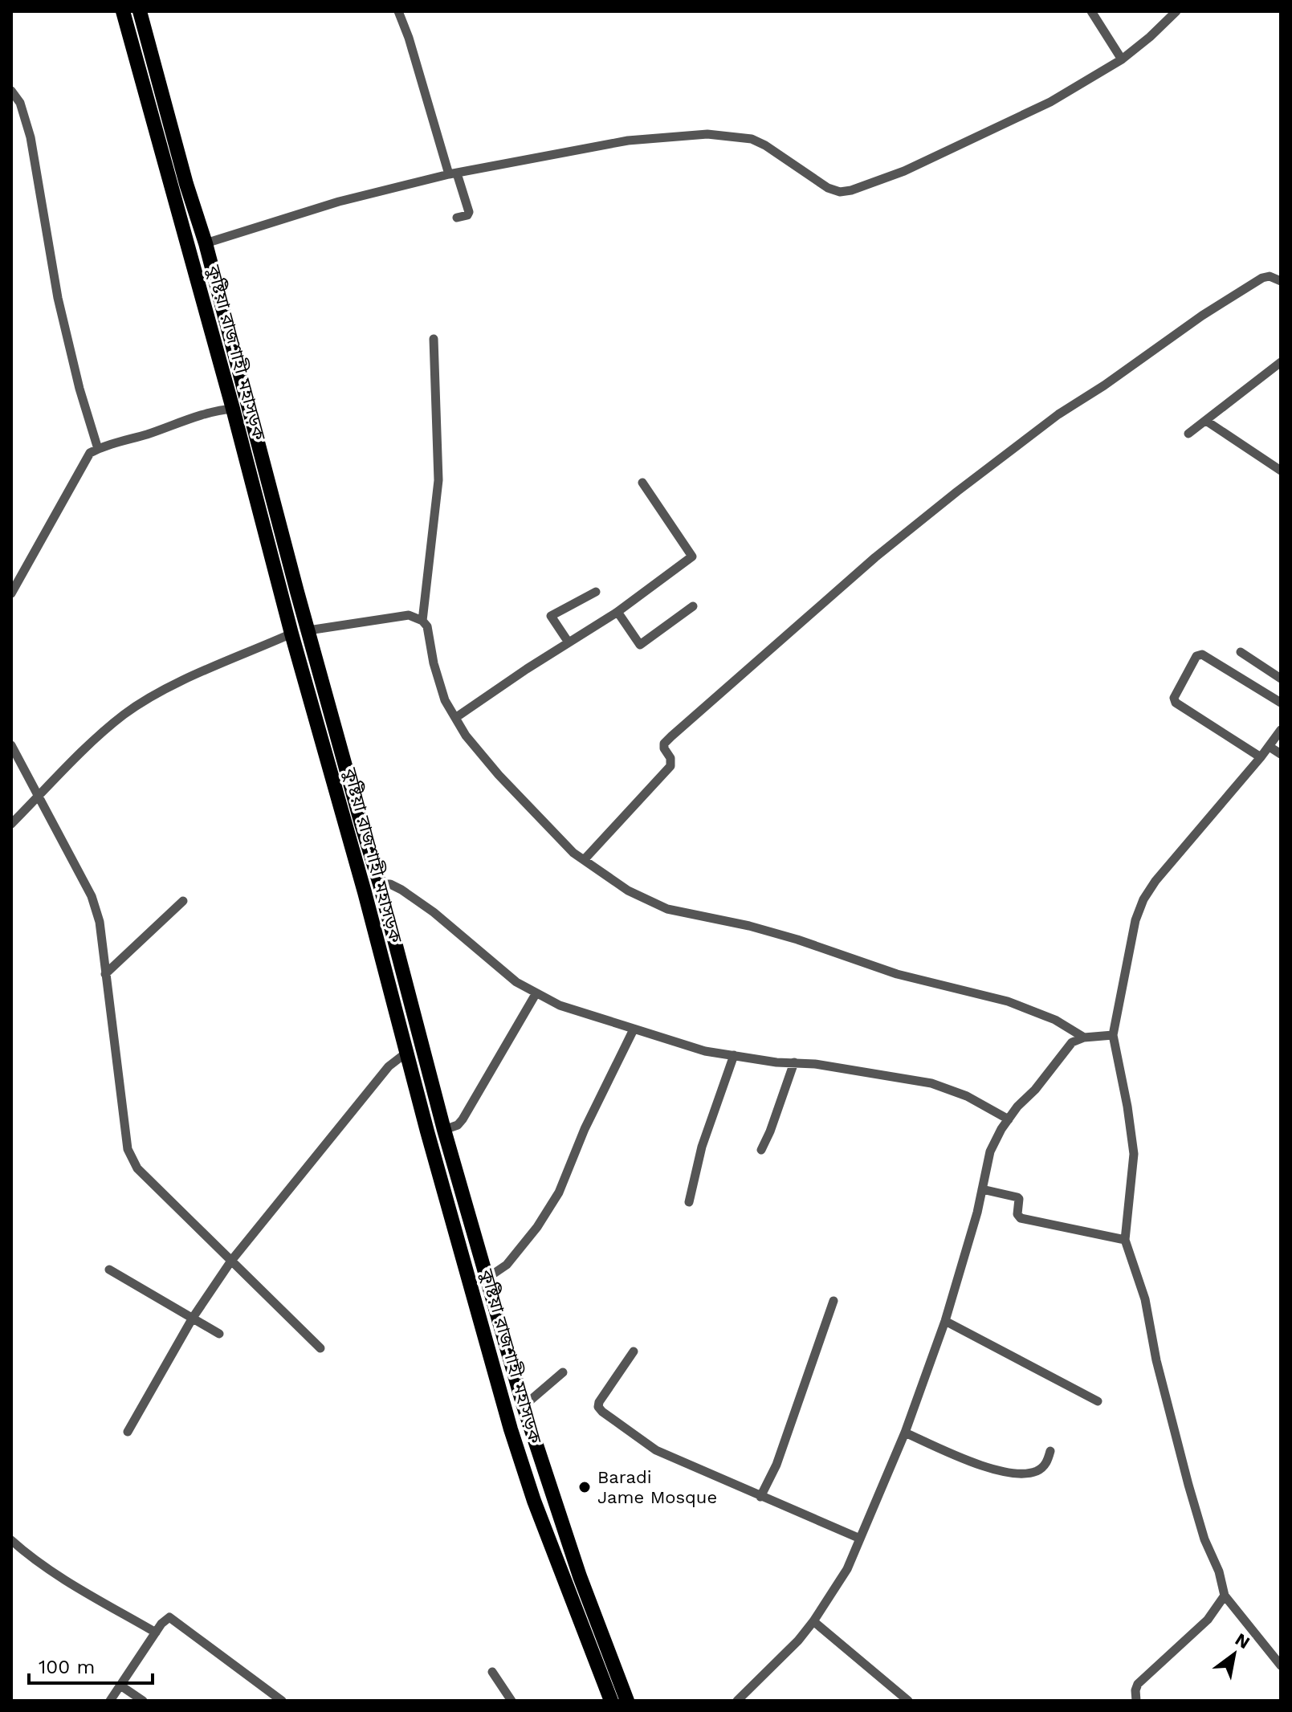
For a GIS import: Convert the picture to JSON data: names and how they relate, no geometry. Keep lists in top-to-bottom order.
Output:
{
  "streets": {
    "highway": ["কুষ্টিয়া রাজশাহী মহাসড়ক"]
  },
  "places": ["Baradi Jame Mosque"],
  "scale_bar": "100 m",
  "north": "top right"
}
